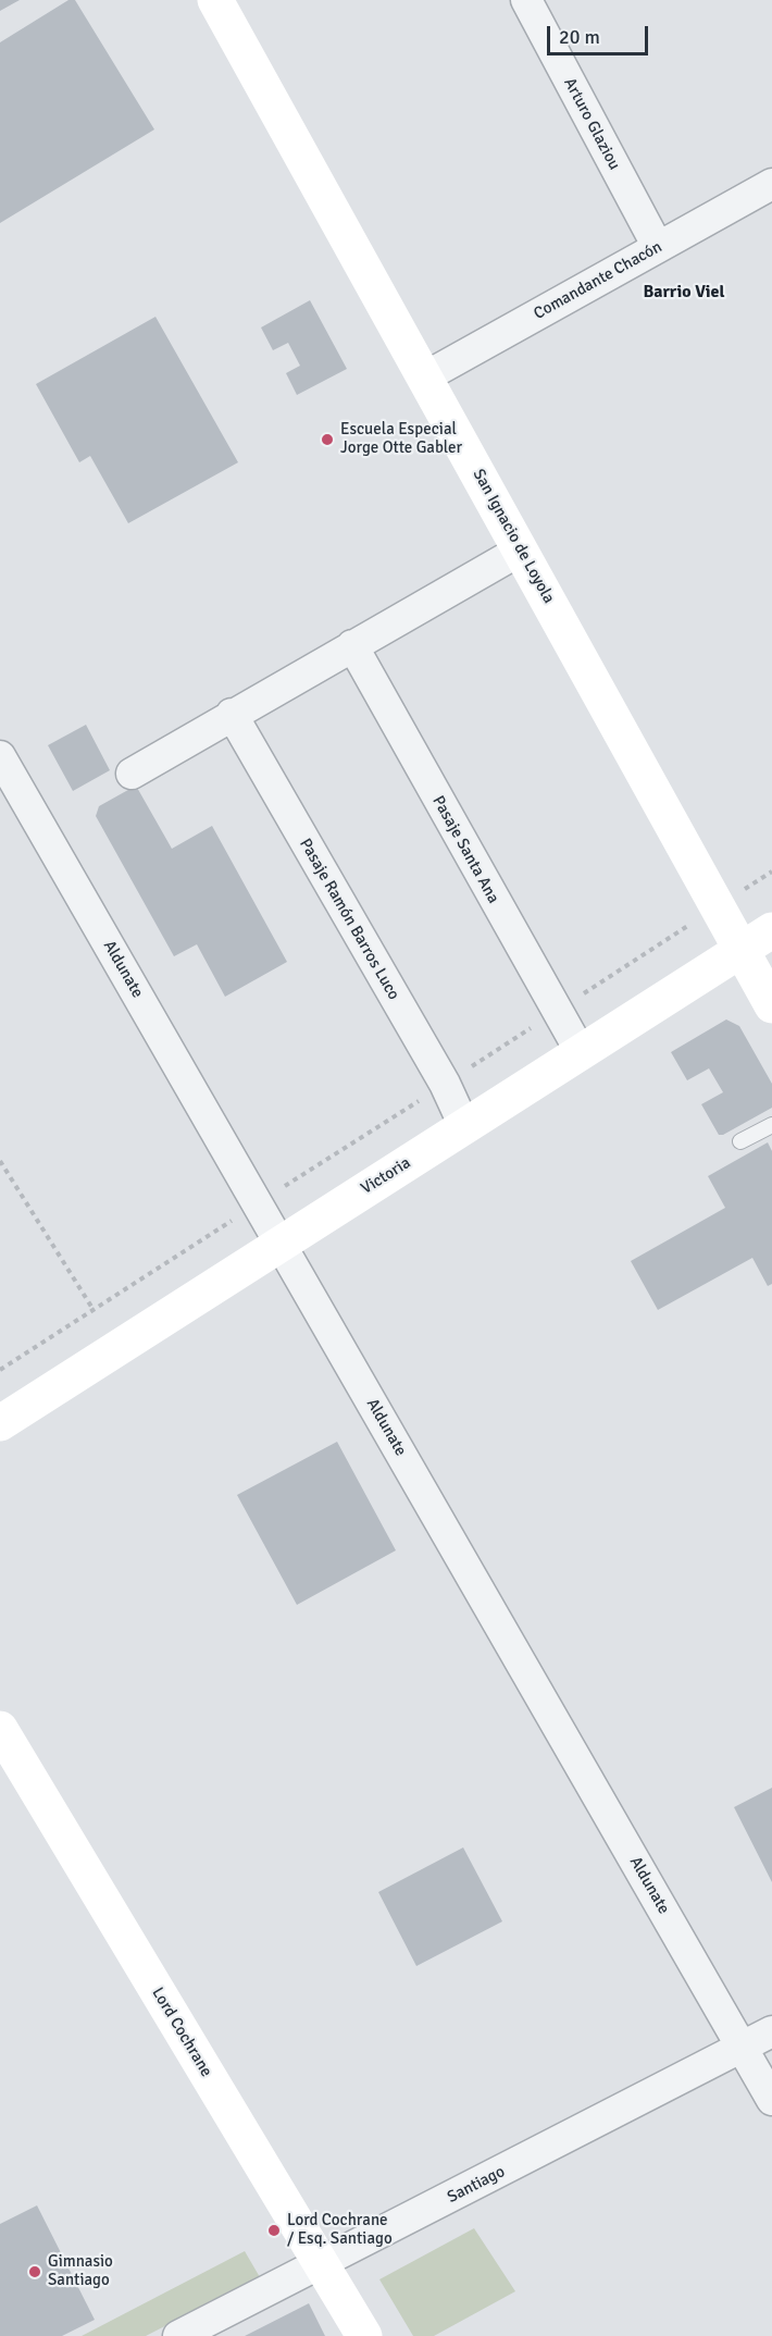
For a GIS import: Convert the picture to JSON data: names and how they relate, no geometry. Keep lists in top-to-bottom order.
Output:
{
  "streets": {
    "street": [
      "Arturo Glaziou",
      "Comandante Chacón",
      "San Ignacio de Loyola",
      "Pasaje Santa Ana",
      "Pasaje Ramón Barros Luco",
      "Aldunate",
      "Victoria",
      "Lord Cochrane",
      "Santiago"
    ]
  },
  "crossings": [
    ["Arturo Glaziou", "Comandante Chacón"],
    ["Comandante Chacón", "San Ignacio de Loyola"],
    ["San Ignacio de Loyola", "Victoria"],
    ["Pasaje Santa Ana", "Victoria"],
    ["Pasaje Ramón Barros Luco", "Victoria"],
    ["Aldunate", "Victoria"],
    ["Aldunate", "Santiago"],
    ["Lord Cochrane", "Santiago"]
  ],
  "districts": ["Barrio Viel"],
  "places": ["Escuela Especial Jorge Otte Gabler", "Lord Cochrane / Esq. Santiago", "Gimnasio Santiago"],
  "scale_bar": "20 m"
}
